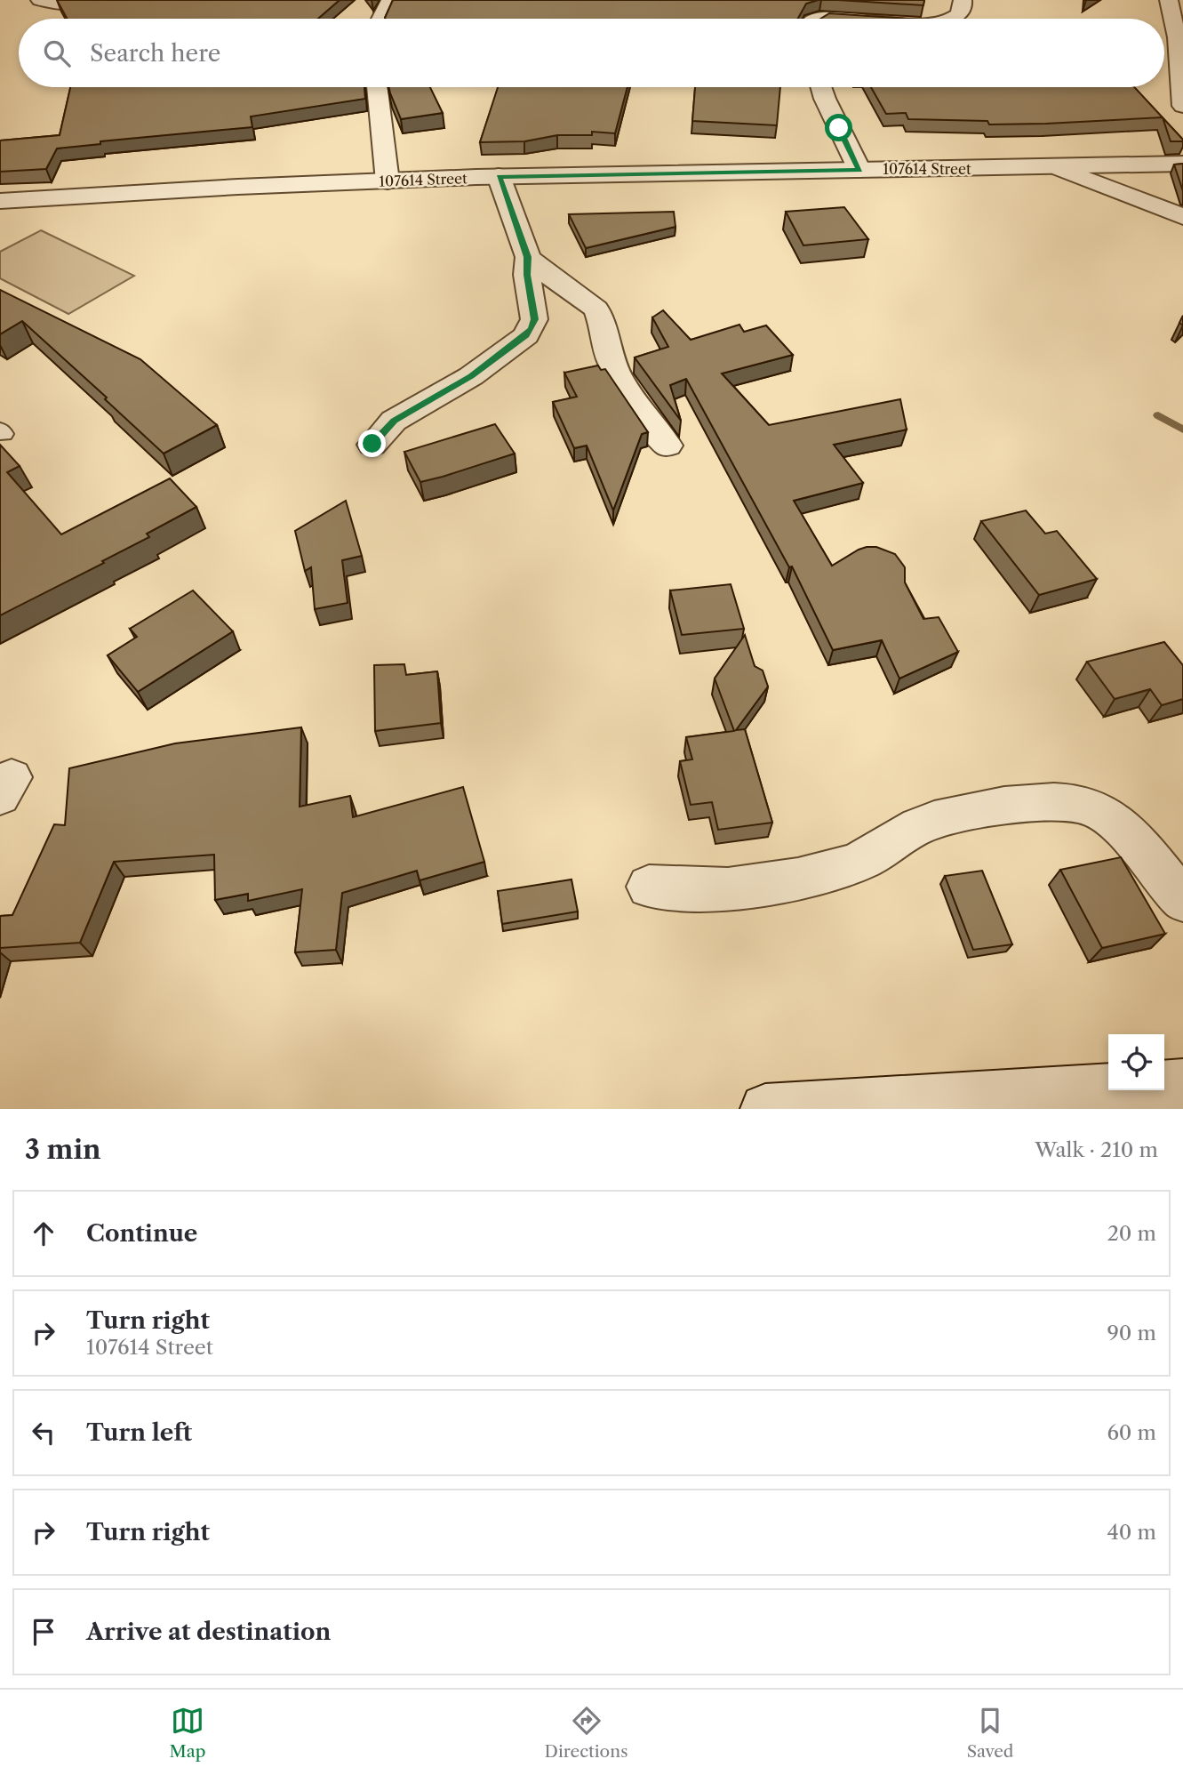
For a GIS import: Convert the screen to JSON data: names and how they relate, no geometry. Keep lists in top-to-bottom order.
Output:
{
  "streets": {
    "street": ["107614 Street"]
  },
  "page": {
    "search": "Search here",
    "heading": ["3 min", "Walk · 210 m"],
    "list": [
      ["Continue", "20 m"],
      ["Turn right", "107614 Street", "90 m"],
      ["Turn left", "60 m"],
      ["Turn right", "40 m"],
      "Arrive at destination"
    ],
    "nav": ["Map", "Directions", "Saved"]
  }
}
